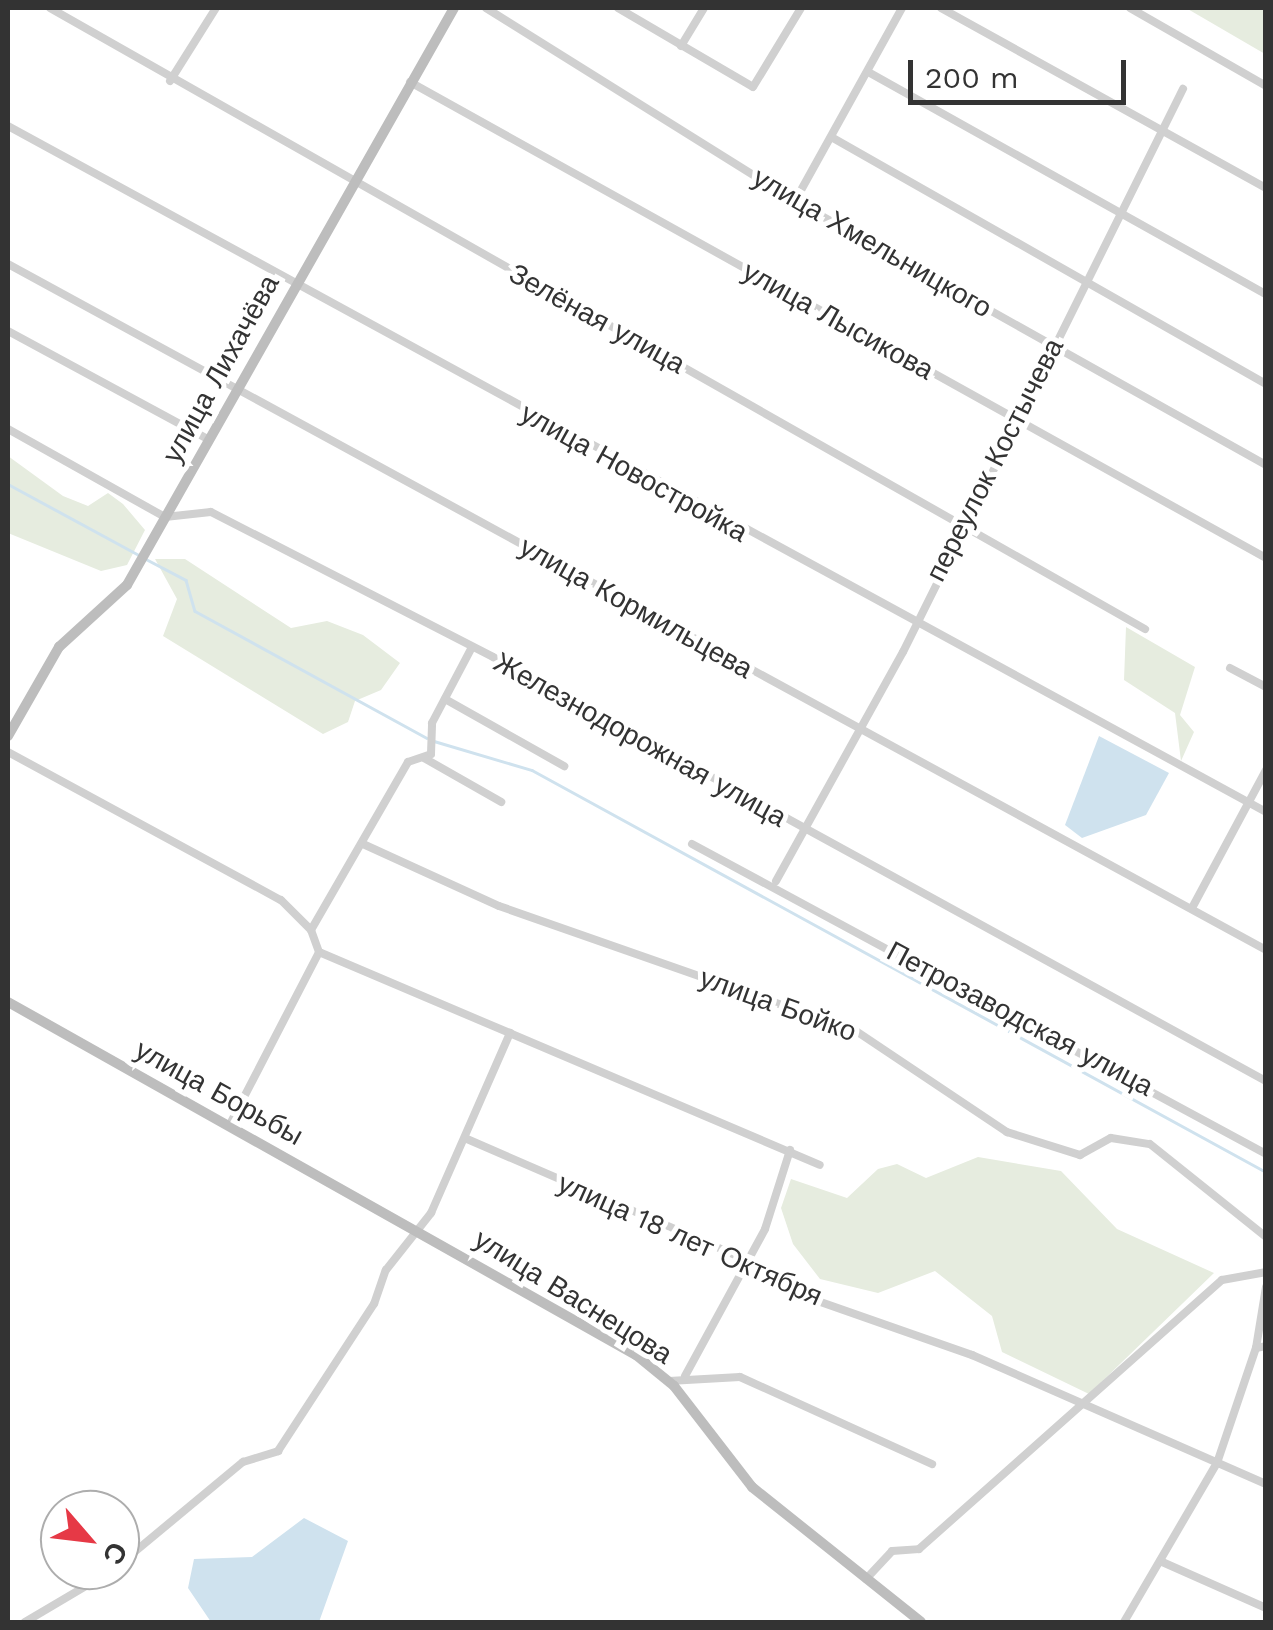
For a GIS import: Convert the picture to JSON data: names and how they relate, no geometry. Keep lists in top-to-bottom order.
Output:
{
  "streets": {
    "street": [
      "улица Хмельницкого",
      "Зелёная улица",
      "улица Лысикова",
      "улица Лихачёва",
      "переулок Костычева",
      "улица Новостройка",
      "улица Кормильцева",
      "Железнодорожная улица",
      "улица Бойко",
      "Петрозаводская улица",
      "улица Борьбы",
      "улица 18 лет Октября",
      "улица Васнецова"
    ]
  },
  "crossings": [
    ["улица Хмельницкого", "переулок Костычева"],
    ["Зелёная улица", "улица Лихачёва"],
    ["Зелёная улица", "переулок Костычева"],
    ["улица Лысикова", "улица Лихачёва"],
    ["улица Лысикова", "переулок Костычева"],
    ["улица Лихачёва", "улица Новостройка"],
    ["улица Лихачёва", "улица Кормильцева"],
    ["улица Лихачёва", "Железнодорожная улица"],
    ["переулок Костычева", "улица Новостройка"],
    ["переулок Костычева", "улица Кормильцева"],
    ["переулок Костычева", "Железнодорожная улица"],
    ["переулок Костычева", "Петрозаводская улица"],
    ["улица Борьбы", "улица Васнецова"]
  ],
  "scale_bar": "200 m",
  "north": "bottom right"
}
